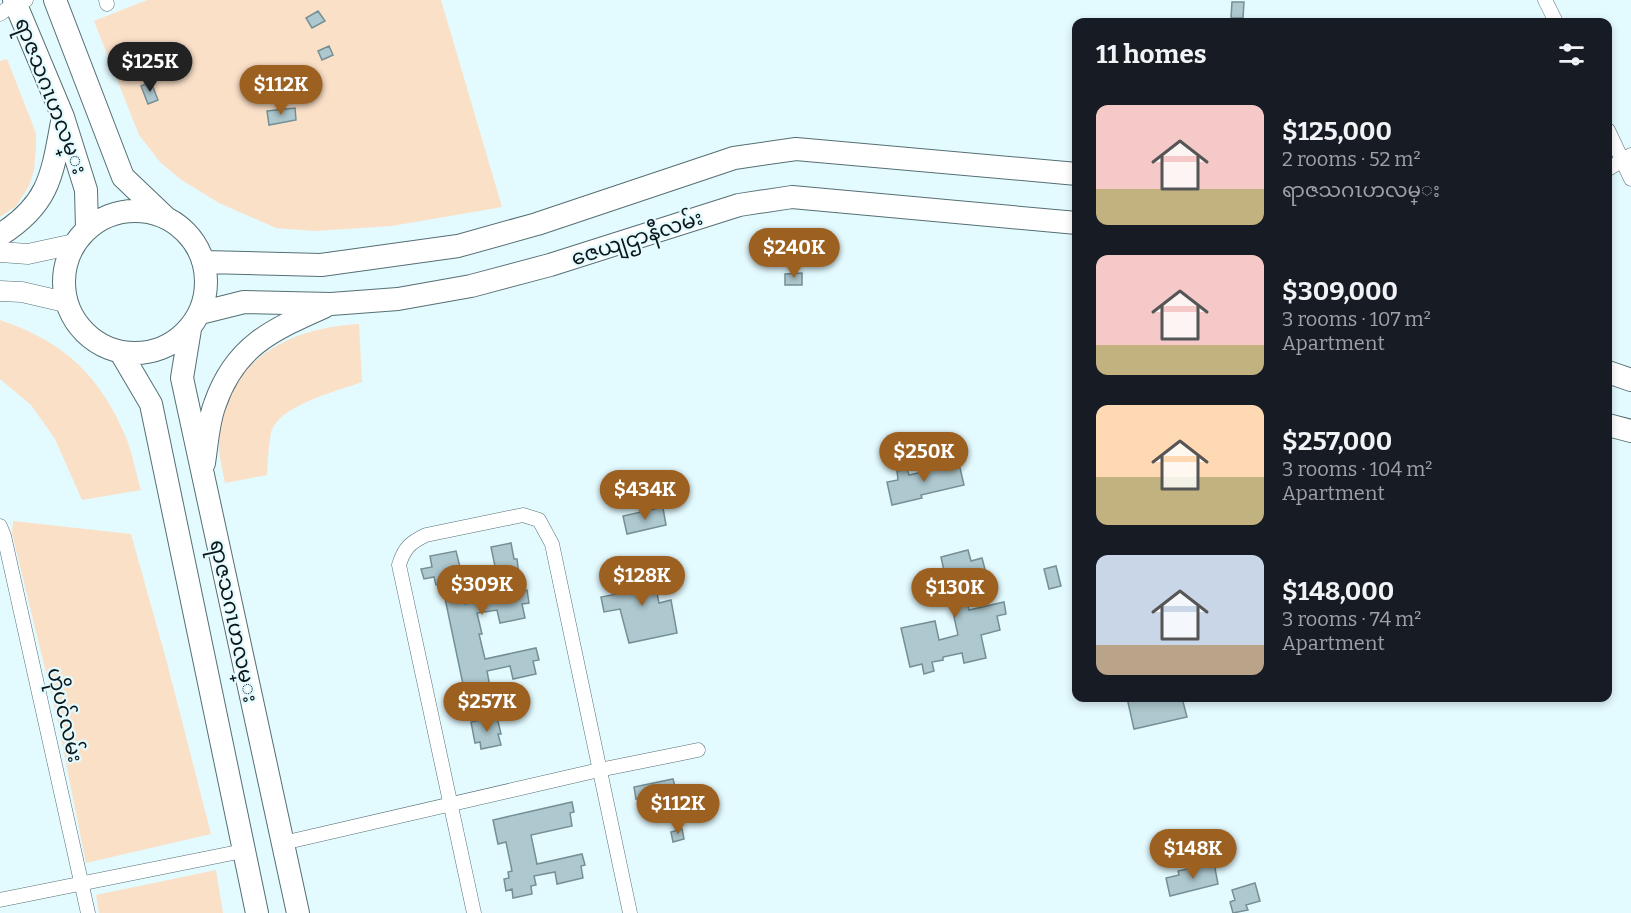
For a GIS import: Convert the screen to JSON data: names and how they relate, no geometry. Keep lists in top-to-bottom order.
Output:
{
  "streets": {
    "main road": ["ရာဇသဂၤဟလမ္း", "ဇေယျဌာနီလမ်း"],
    "street": ["ဟိုပင်လမ်း"]
  },
  "crossings": [
    ["ရာဇသဂၤဟလမ္း", "ဇေယျဌာနီလမ်း"]
  ],
  "page": {
    "heading": "11 homes",
    "price": [
      "$125K",
      "$112K",
      "$240K",
      "$250K",
      "$434K",
      "$128K",
      "$309K",
      "$130K",
      "$257K",
      "$112K",
      "$148K"
    ],
    "list": [
      {
        "name": "$125,000",
        "note": "2 rooms · 52 m² · ရာဇသဂၤဟလမ္း"
      },
      {
        "name": "$309,000",
        "note": "3 rooms · 107 m² · Apartment"
      },
      {
        "name": "$257,000",
        "note": "3 rooms · 104 m² · Apartment"
      },
      {
        "name": "$148,000",
        "note": "3 rooms · 74 m² · Apartment"
      }
    ]
  }
}
